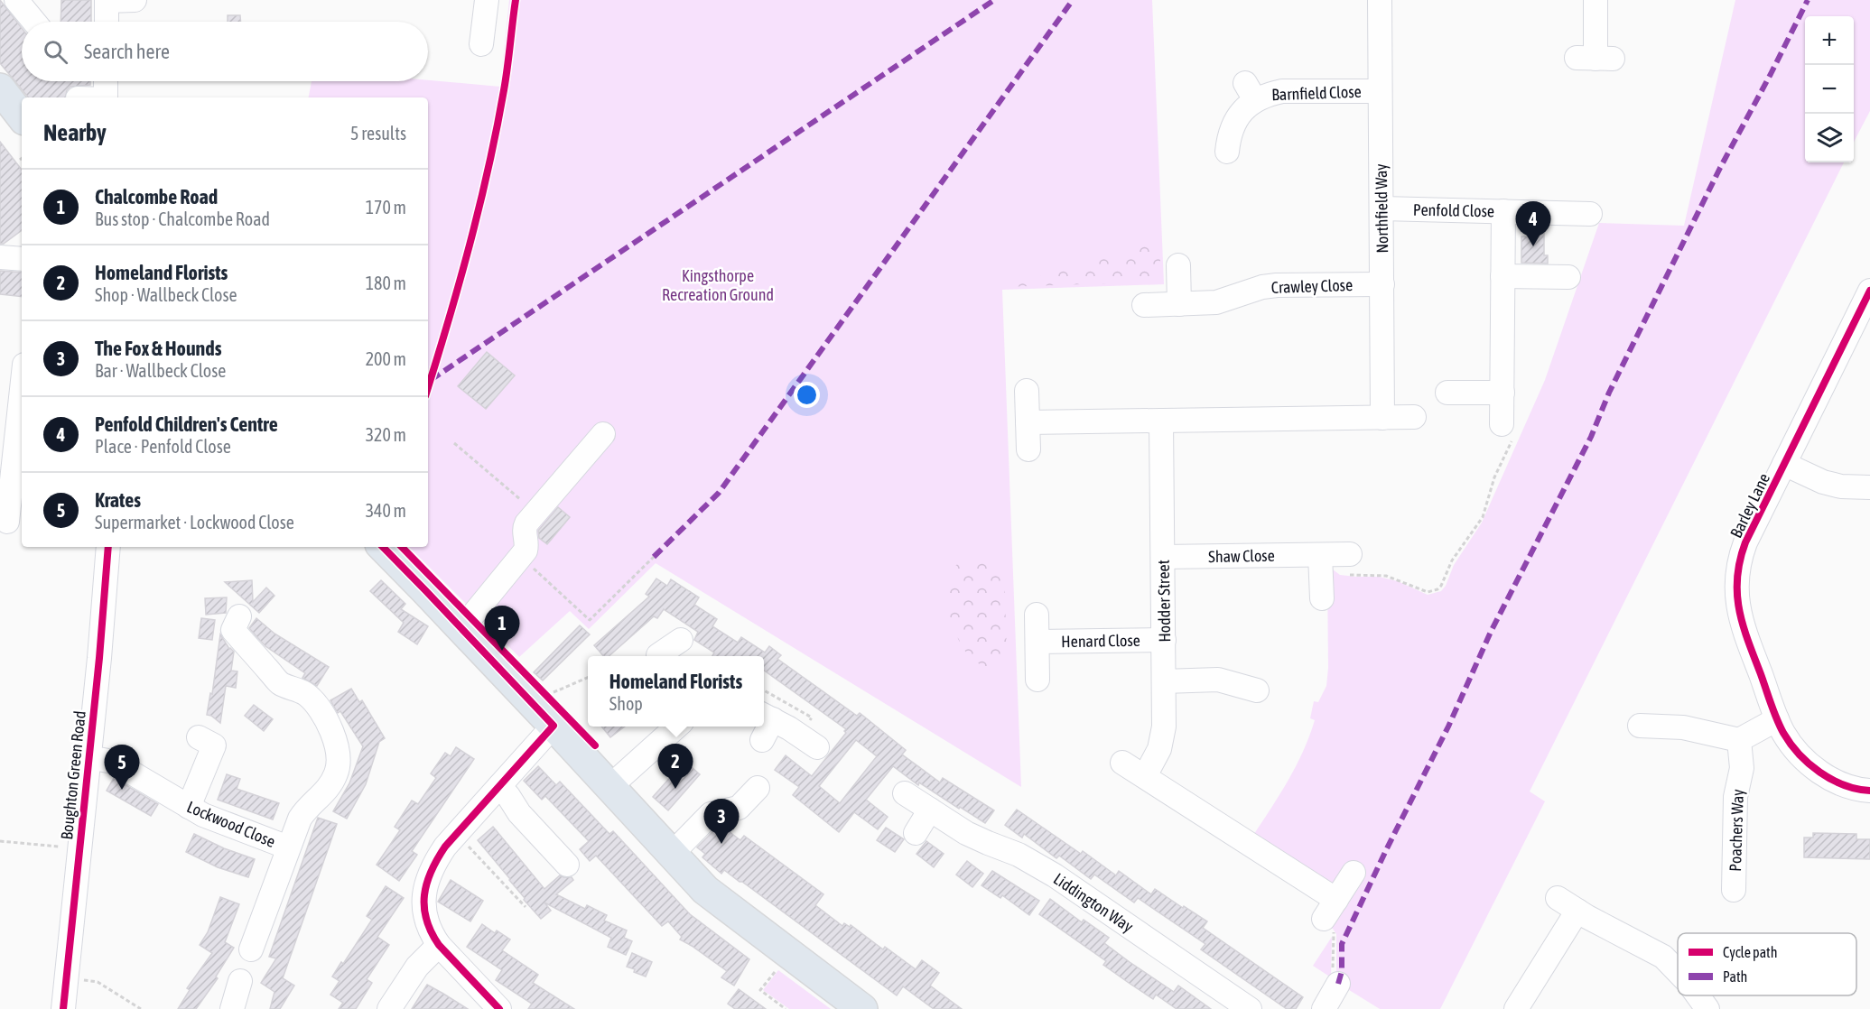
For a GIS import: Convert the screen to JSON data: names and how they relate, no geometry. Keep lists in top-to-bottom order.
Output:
{
  "streets": {
    "street": [
      "Barnfield Close",
      "Northfield Way",
      "Penfold Close",
      "Crawley Close",
      "Barley Lane",
      "Shaw Close",
      "Hodder Street",
      "Henard Close",
      "Boughton Green Road",
      "Lockwood Close",
      "Poachers Way",
      "Liddington Way"
    ]
  },
  "crossings": [
    ["Barnfield Close", "Northfield Way"],
    ["Northfield Way", "Penfold Close"],
    ["Northfield Way", "Crawley Close"],
    ["Shaw Close", "Hodder Street"],
    ["Hodder Street", "Henard Close"],
    ["Boughton Green Road", "Lockwood Close"]
  ],
  "parks": ["Kingsthorpe Recreation Ground"],
  "legend": ["Cycle path", "Path"],
  "page": {
    "map_buttons": ["+", "−"],
    "search": "Search here",
    "heading": ["Nearby", "5 results"],
    "list": [
      {
        "mark": "1",
        "name": "Chalcombe Road",
        "note": "Bus stop · Chalcombe Road",
        "value": "170 m"
      },
      {
        "mark": "2",
        "name": "Homeland Florists",
        "note": "Shop · Wallbeck Close",
        "value": "180 m"
      },
      {
        "mark": "3",
        "name": "The Fox & Hounds",
        "note": "Bar · Wallbeck Close",
        "value": "200 m"
      },
      {
        "mark": "4",
        "name": "Penfold Children's Centre",
        "note": "Place · Penfold Close",
        "value": "320 m"
      },
      {
        "mark": "5",
        "name": "Krates",
        "note": "Supermarket · Lockwood Close",
        "value": "340 m"
      }
    ],
    "pins": [
      "4",
      "1",
      "2",
      "5",
      "3"
    ],
    "popup": ["Homeland Florists", "Shop"]
  }
}
